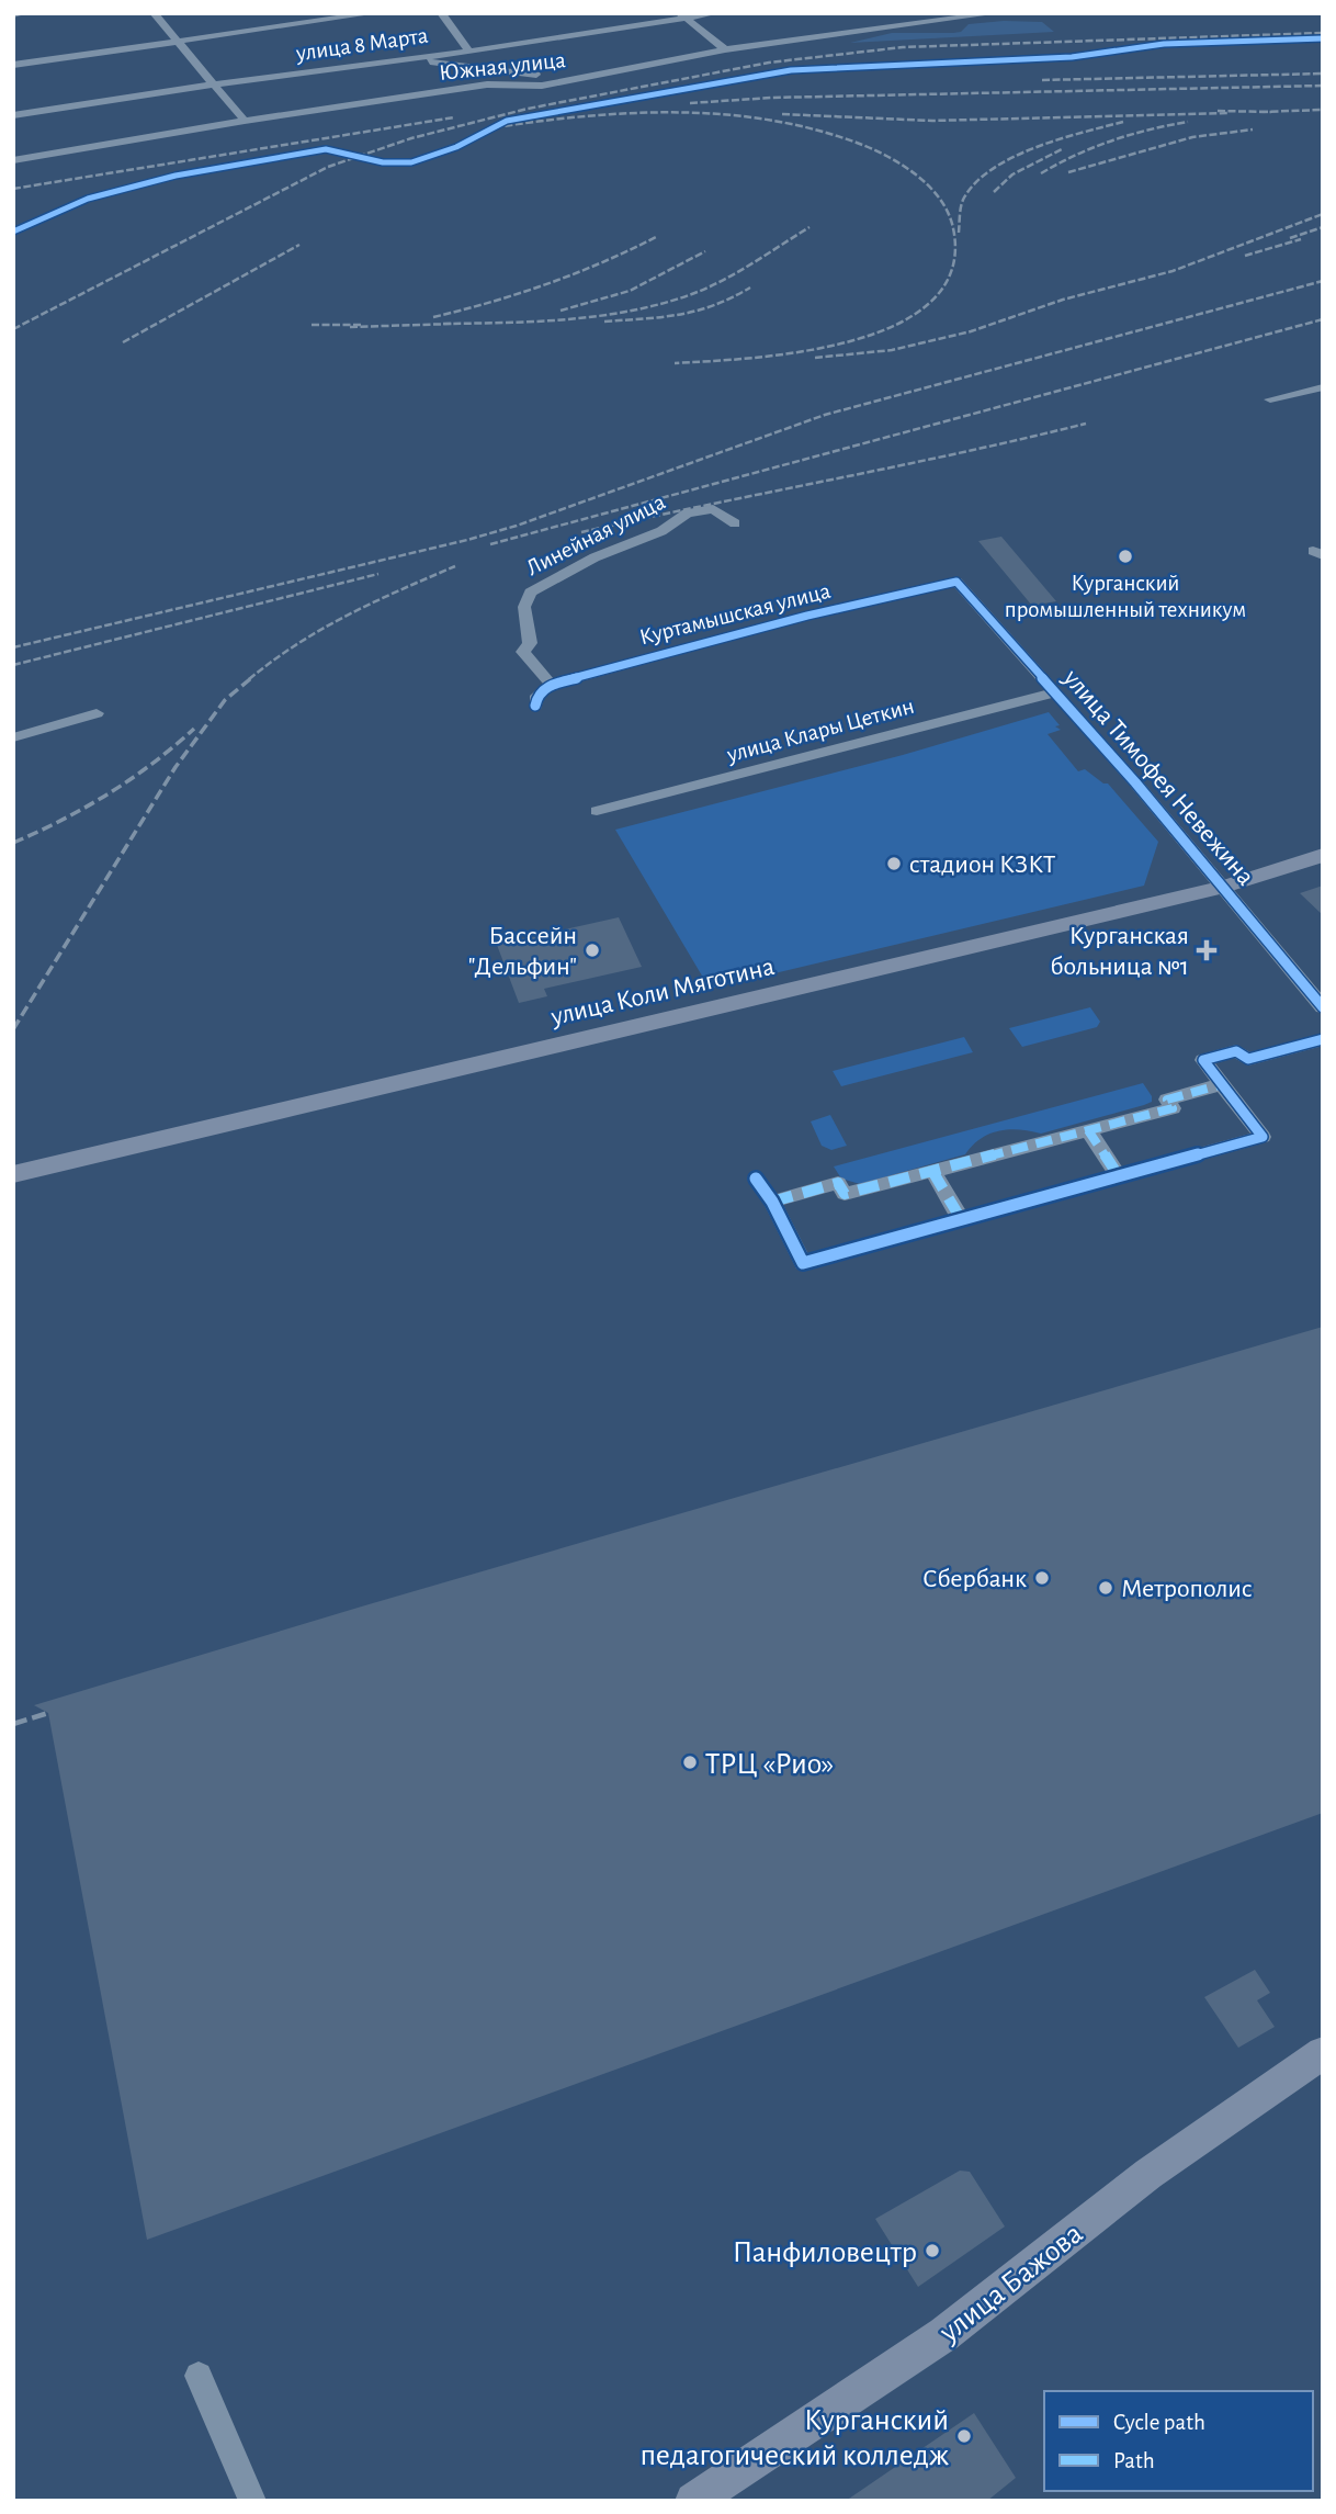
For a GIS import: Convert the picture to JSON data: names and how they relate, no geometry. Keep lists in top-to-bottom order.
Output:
{
  "streets": {
    "main road": ["улица Коли Мяготина", "улица Бажова"],
    "street": [
      "улица 8 Марта",
      "Южная улица",
      "Линейная улица",
      "Куртамышская улица",
      "улица Клары Цеткин",
      "улица Тимофея Невежина"
    ]
  },
  "crossings": [
    ["Линейная улица", "Куртамышская улица"],
    ["Куртамышская улица", "улица Тимофея Невежина"],
    ["улица Клары Цеткин", "улица Тимофея Невежина"],
    ["улица Тимофея Невежина", "улица Коли Мяготина"]
  ],
  "places": {
    "other": [
      "Курганский промышленный техникум",
      "стадион КЗКТ",
      "Бассейн \"Дельфин\"",
      "Сбербанк",
      "Метрополис",
      "ТРЦ «Рио»",
      "Панфиловецтр",
      "Курганский педагогический колледж"
    ],
    "health": ["Курганская больница №1"]
  },
  "legend": ["Cycle path", "Path"]
}
